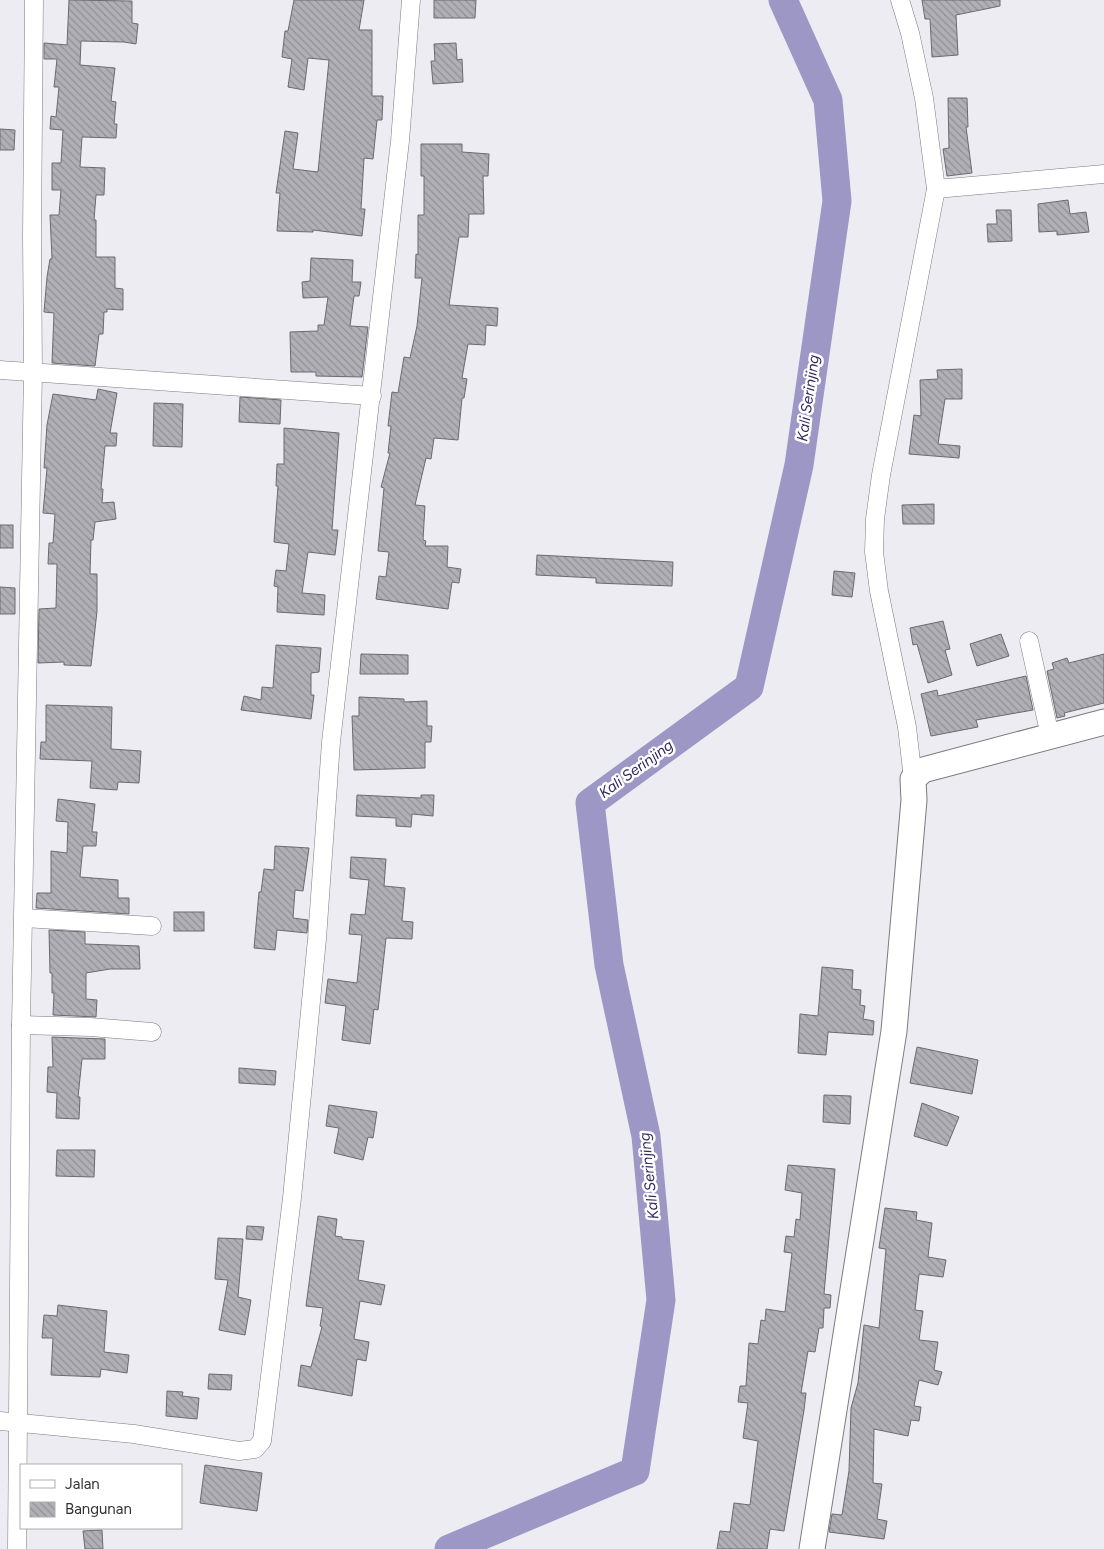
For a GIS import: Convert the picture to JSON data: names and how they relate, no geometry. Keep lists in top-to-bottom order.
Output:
{
  "water": ["Kali Serinjing"],
  "legend": ["Jalan", "Bangunan"]
}
